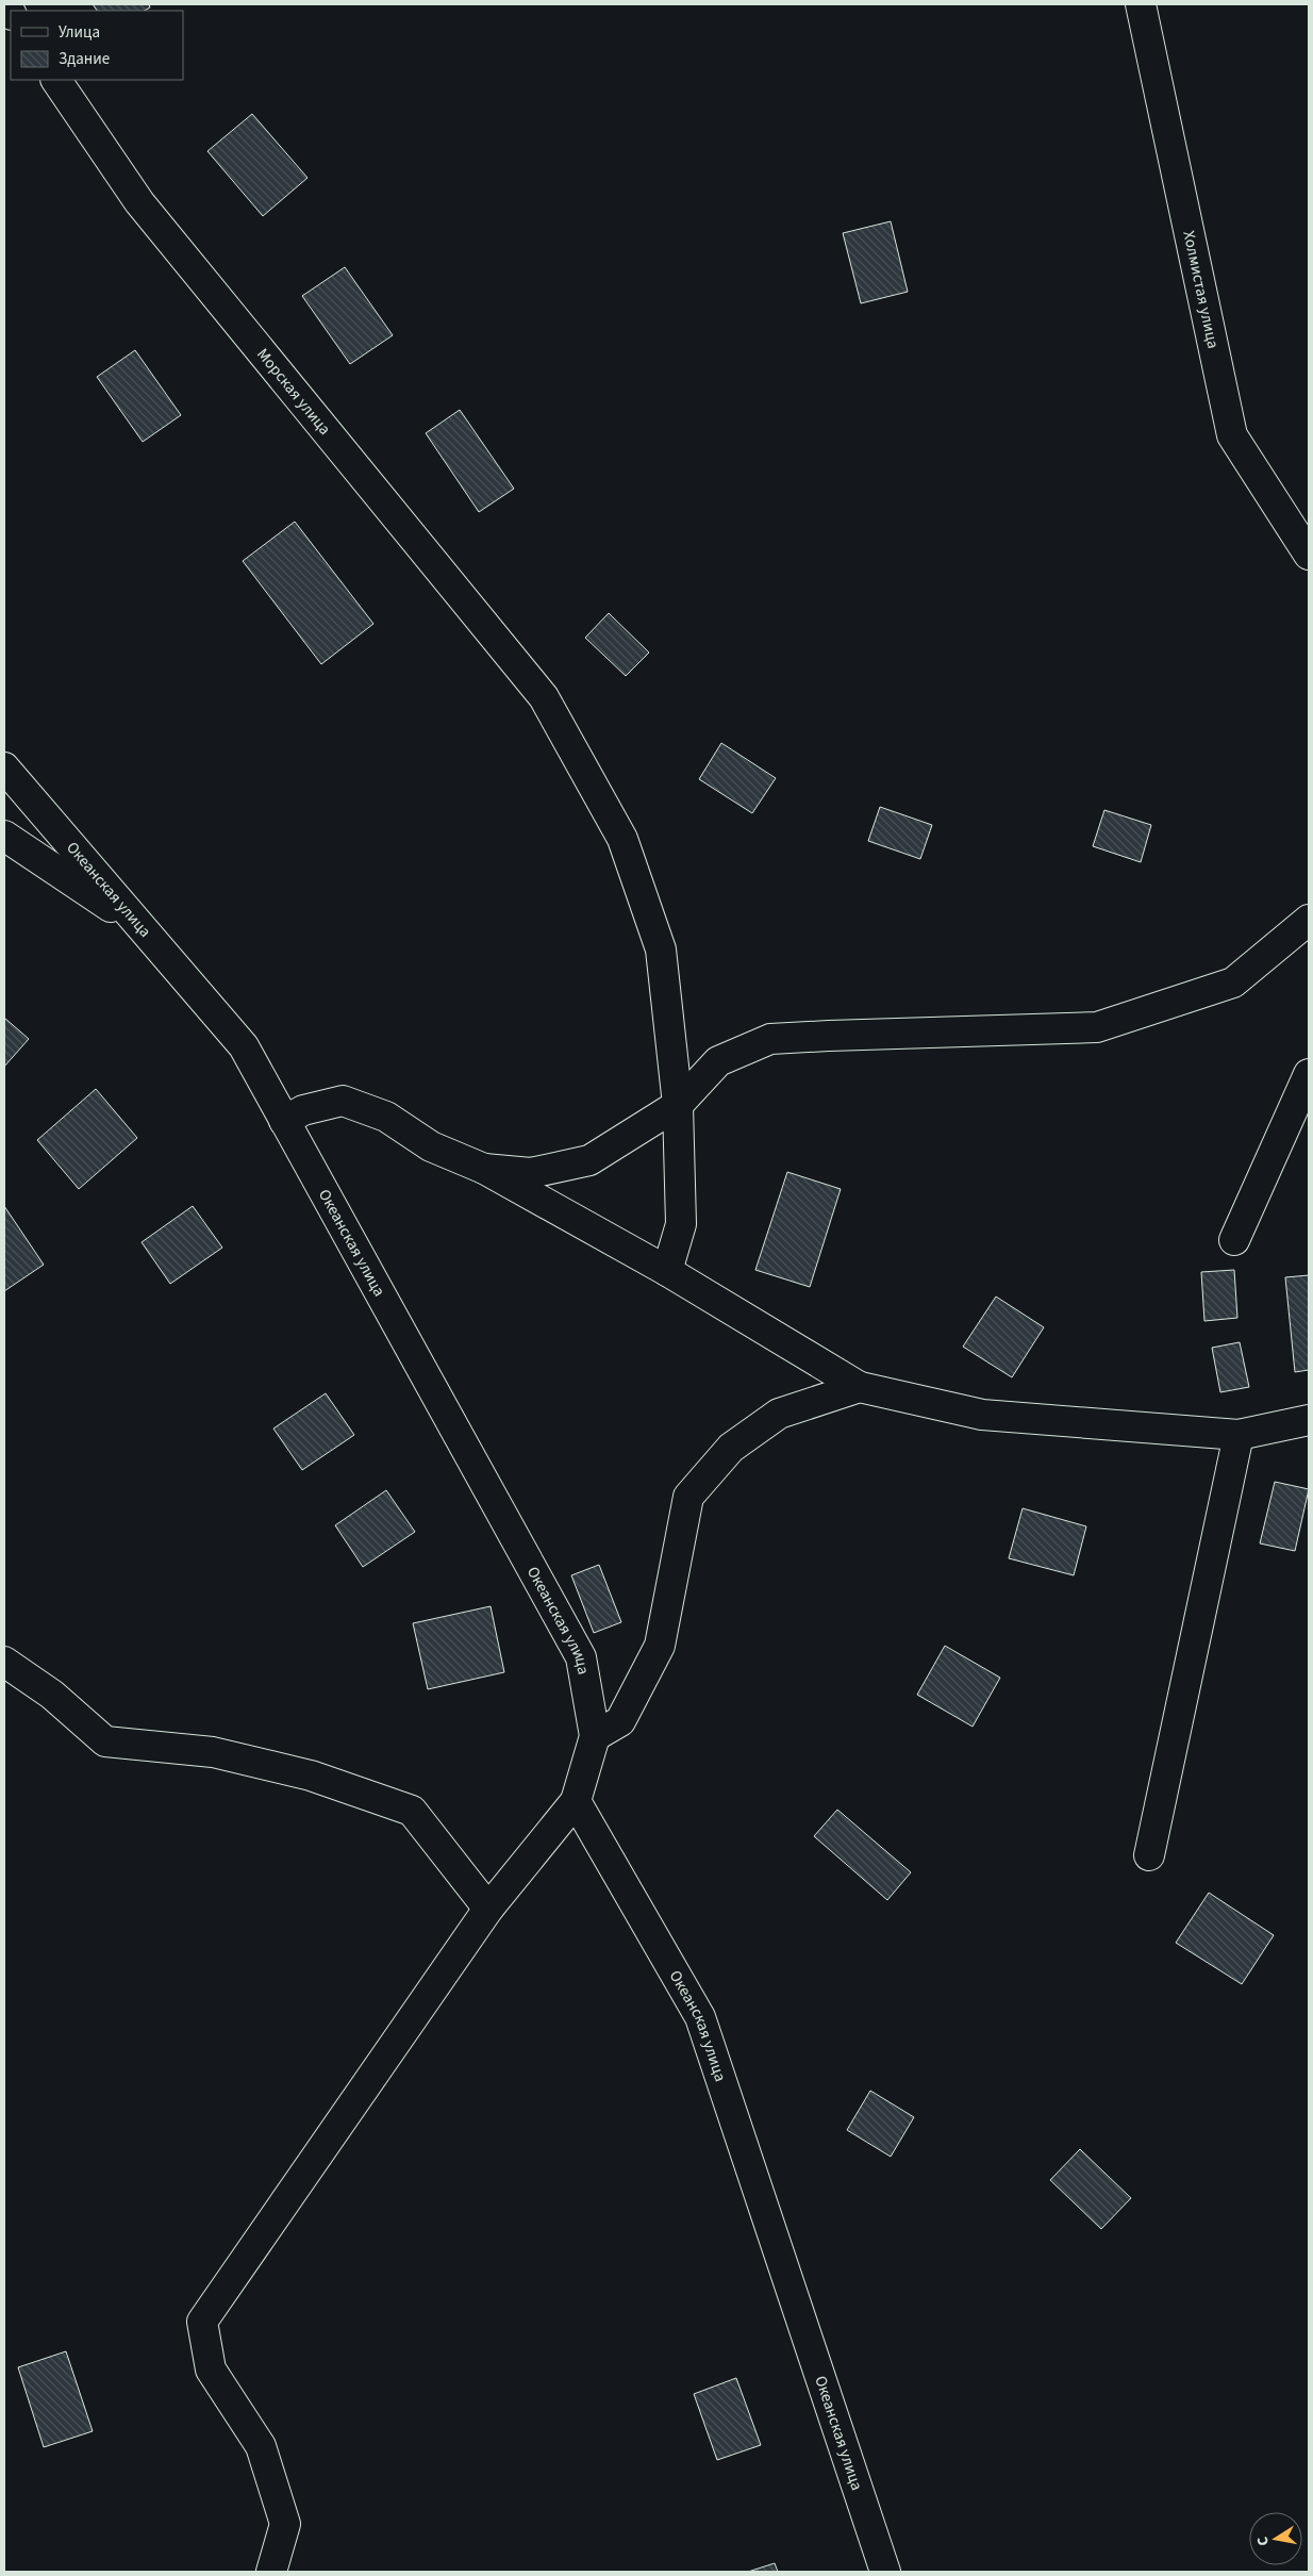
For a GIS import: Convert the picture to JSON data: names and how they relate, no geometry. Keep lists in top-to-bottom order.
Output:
{
  "streets": {
    "street": ["Холмистая улица", "Морская улица", "Океанская улица"]
  },
  "legend": ["Улица", "Здание"],
  "north": "left"
}
